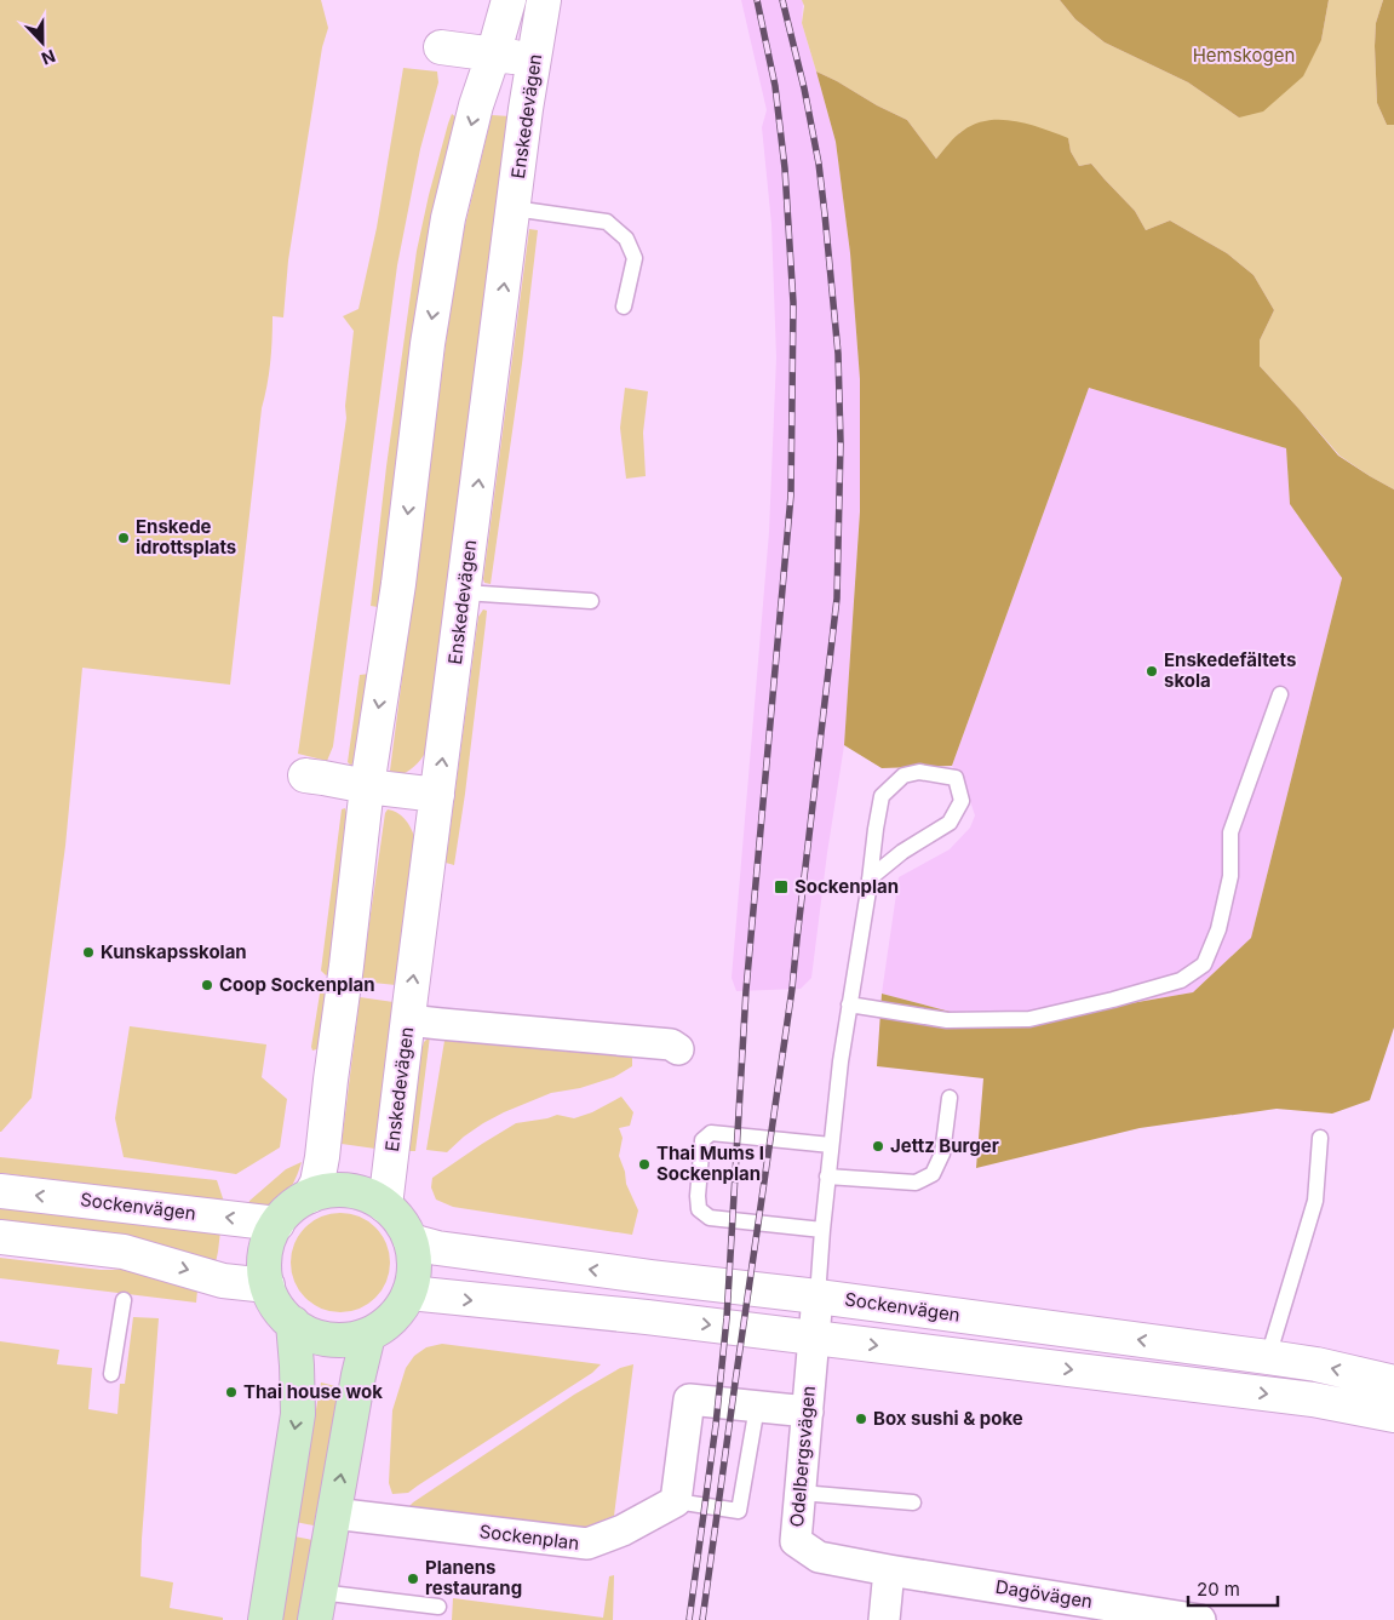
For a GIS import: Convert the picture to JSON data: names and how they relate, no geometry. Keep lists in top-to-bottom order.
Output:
{
  "streets": {
    "street": [
      "Enskedevägen",
      "Sockenvägen",
      "Odelbergsvägen",
      "Sockenplan",
      "Dagövägen"
    ]
  },
  "crossings": [
    ["Enskedevägen", "Sockenvägen"],
    ["Sockenvägen", "Odelbergsvägen"],
    ["Odelbergsvägen", "Dagövägen"]
  ],
  "parks": ["Hemskogen"],
  "places": {
    "other": [
      "Enskede idrottsplats",
      "Enskedefältets skola",
      "Kunskapsskolan",
      "Coop Sockenplan",
      "Jettz Burger",
      "Thai Mums I Sockenplan",
      "Thai house wok",
      "Box sushi & poke",
      "Planens restaurang"
    ],
    "transit": ["Sockenplan"]
  },
  "scale_bar": "20 m",
  "north": "bottom"
}
